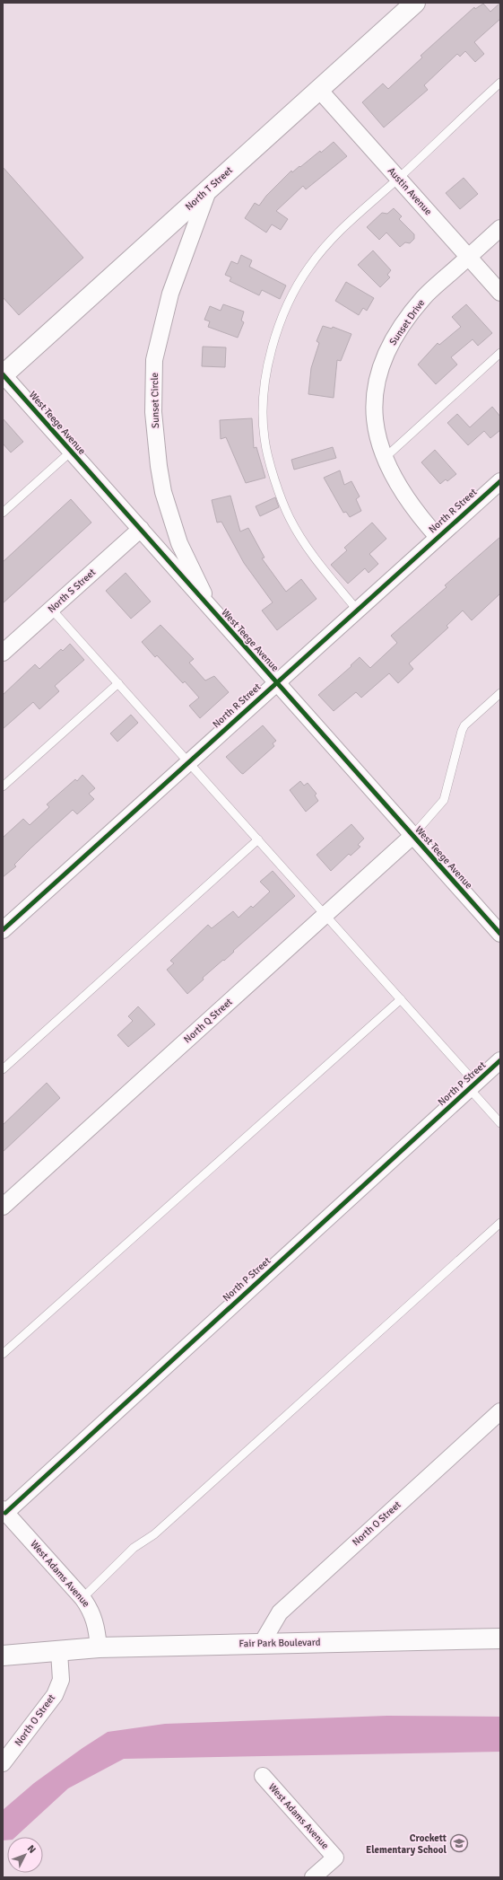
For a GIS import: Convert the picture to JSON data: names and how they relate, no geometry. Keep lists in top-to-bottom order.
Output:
{
  "streets": {
    "street": [
      "North T Street",
      "Austin Avenue",
      "Sunset Drive",
      "Sunset Circle",
      "West Teege Avenue",
      "North R Street",
      "North S Street",
      "North Q Street",
      "North P Street",
      "North O Street",
      "West Adams Avenue",
      "Fair Park Boulevard"
    ]
  },
  "crossings": [
    ["North T Street", "Austin Avenue"],
    ["North T Street", "Sunset Circle"],
    ["North T Street", "West Teege Avenue"],
    ["Austin Avenue", "Sunset Drive"],
    ["Sunset Drive", "North R Street"],
    ["Sunset Circle", "West Teege Avenue"],
    ["West Teege Avenue", "North R Street"],
    ["West Teege Avenue", "North S Street"],
    ["West Teege Avenue", "North Q Street"],
    ["North P Street", "West Adams Avenue"],
    ["North O Street", "Fair Park Boulevard"],
    ["West Adams Avenue", "Fair Park Boulevard"]
  ],
  "places": {
    "school or university": ["Crockett Elementary School"]
  },
  "north": "top right"
}
